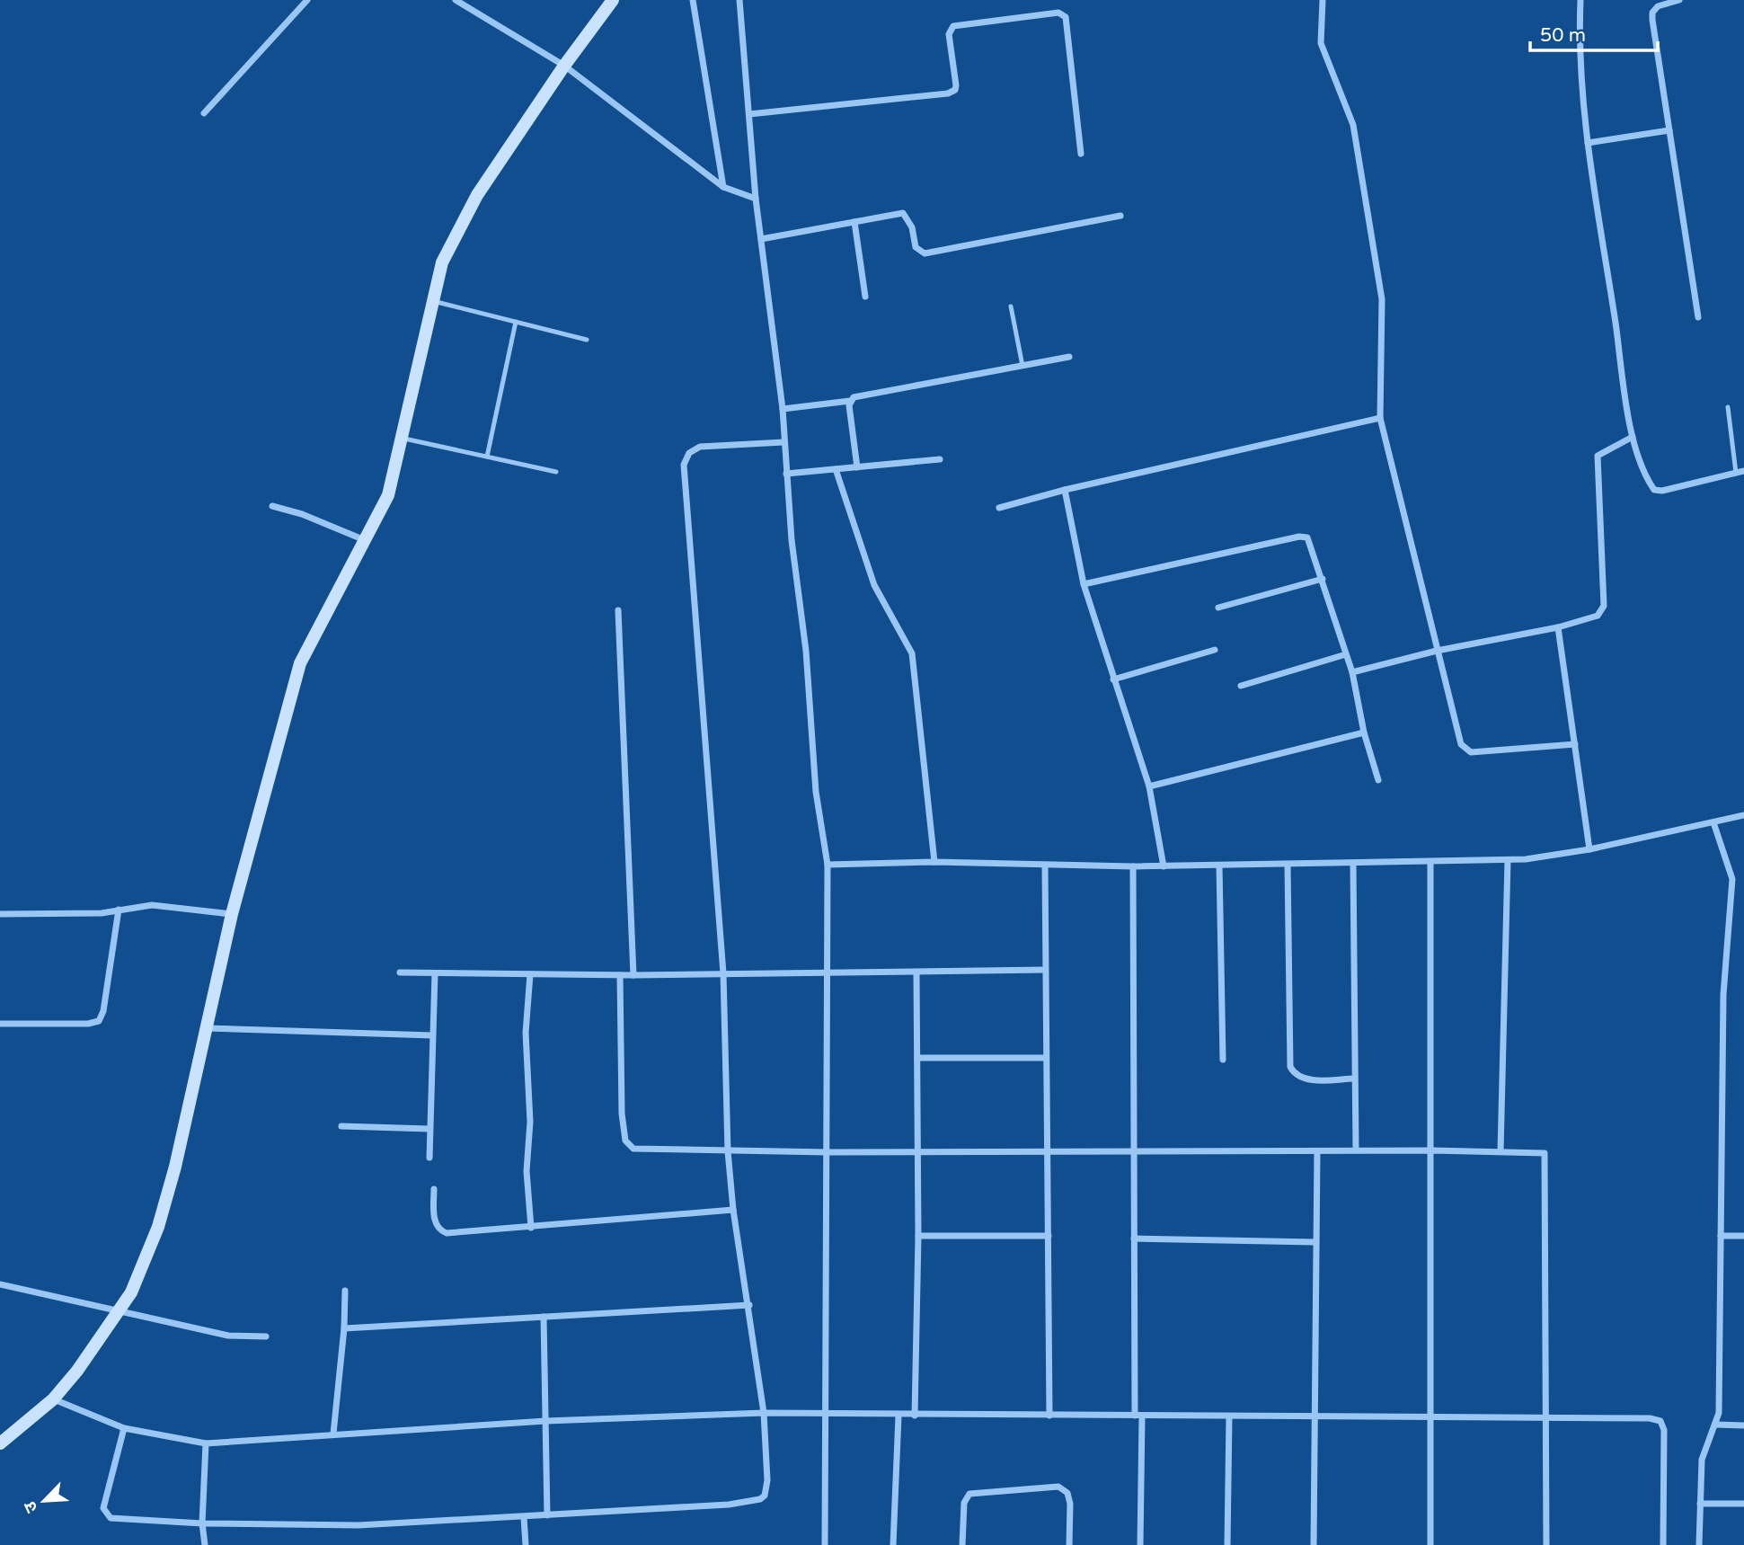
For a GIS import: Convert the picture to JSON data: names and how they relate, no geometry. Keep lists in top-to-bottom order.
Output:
{
  "scale_bar": "50 m",
  "north": "bottom left"
}
